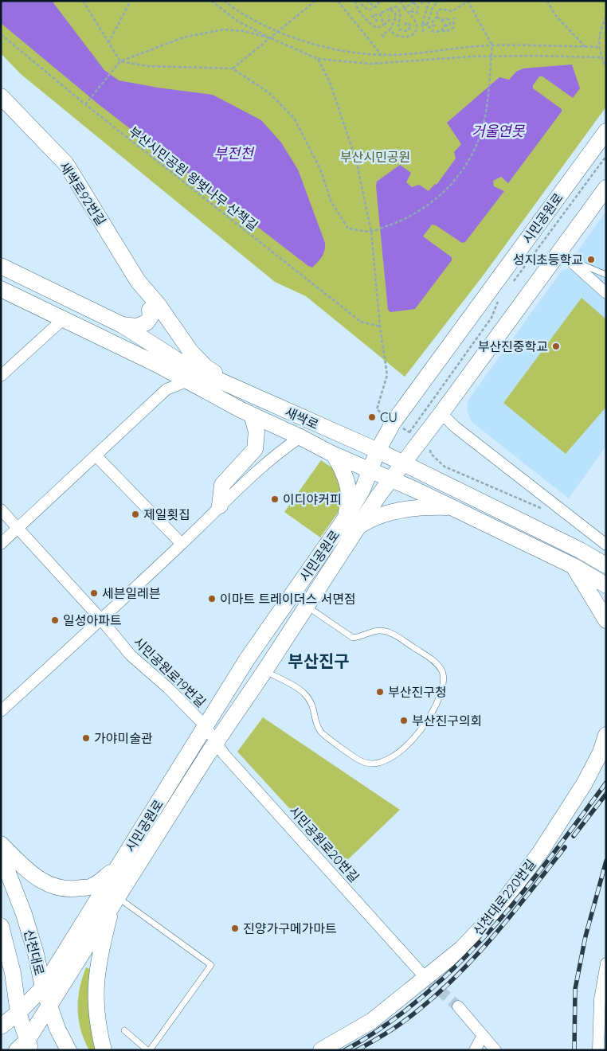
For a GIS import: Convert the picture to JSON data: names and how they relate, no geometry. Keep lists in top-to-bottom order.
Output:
{
  "streets": {
    "main road": [
      "새싹로92번길",
      "시민공원로",
      "새싹로",
      "신천대로220번길",
      "신천대로"
    ],
    "street": ["시민공원로19번길", "시민공원로20번길"],
    "path": ["부산시민공원 왕벚나무 산책길"]
  },
  "crossings": [
    ["새싹로92번길", "새싹로"],
    ["시민공원로", "새싹로"],
    ["시민공원로", "시민공원로19번길"],
    ["시민공원로", "시민공원로20번길"],
    ["시민공원로", "신천대로"],
    ["시민공원로19번길", "시민공원로20번길"],
    ["시민공원로20번길", "신천대로220번길"]
  ],
  "districts": ["부산진구"],
  "water": ["거울연못", "부전천"],
  "parks": ["부산시민공원"],
  "places": [
    "성지초등학교",
    "부산진중학교",
    "CU",
    "이디야커피",
    "제일횟집",
    "세븐일레븐",
    "이마트 트레이더스 서면점",
    "일성아파트",
    "부산진구청",
    "부산진구의회",
    "가야미술관",
    "진양가구메가마트"
  ]
}
